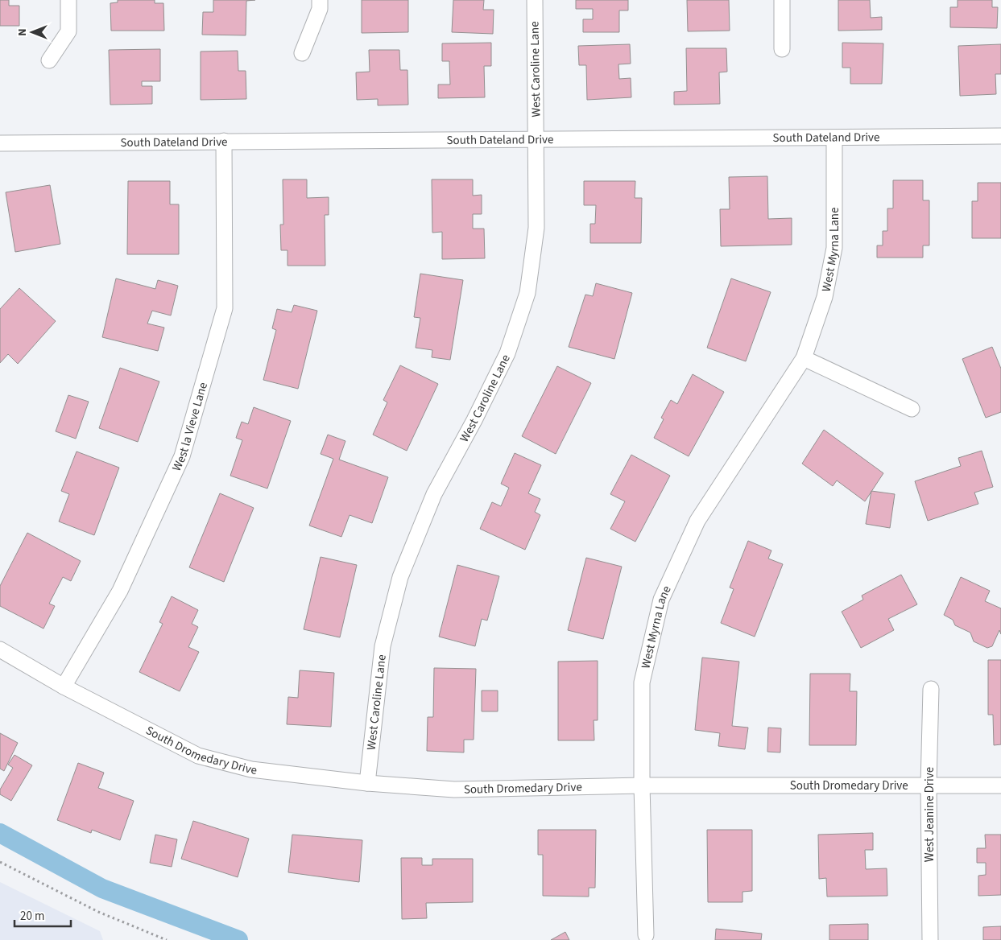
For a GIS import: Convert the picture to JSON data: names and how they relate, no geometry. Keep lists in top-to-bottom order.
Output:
{
  "streets": {
    "street": [
      "West Caroline Lane",
      "South Dateland Drive",
      "West Myrna Lane",
      "West la Vieve Lane",
      "South Dromedary Drive",
      "West Jeanine Drive"
    ]
  },
  "crossings": [
    ["West Caroline Lane", "South Dateland Drive"],
    ["West Caroline Lane", "South Dromedary Drive"],
    ["South Dateland Drive", "West Myrna Lane"],
    ["South Dateland Drive", "West la Vieve Lane"],
    ["West Myrna Lane", "South Dromedary Drive"],
    ["West la Vieve Lane", "South Dromedary Drive"],
    ["South Dromedary Drive", "West Jeanine Drive"]
  ],
  "scale_bar": "20 m",
  "north": "left"
}
